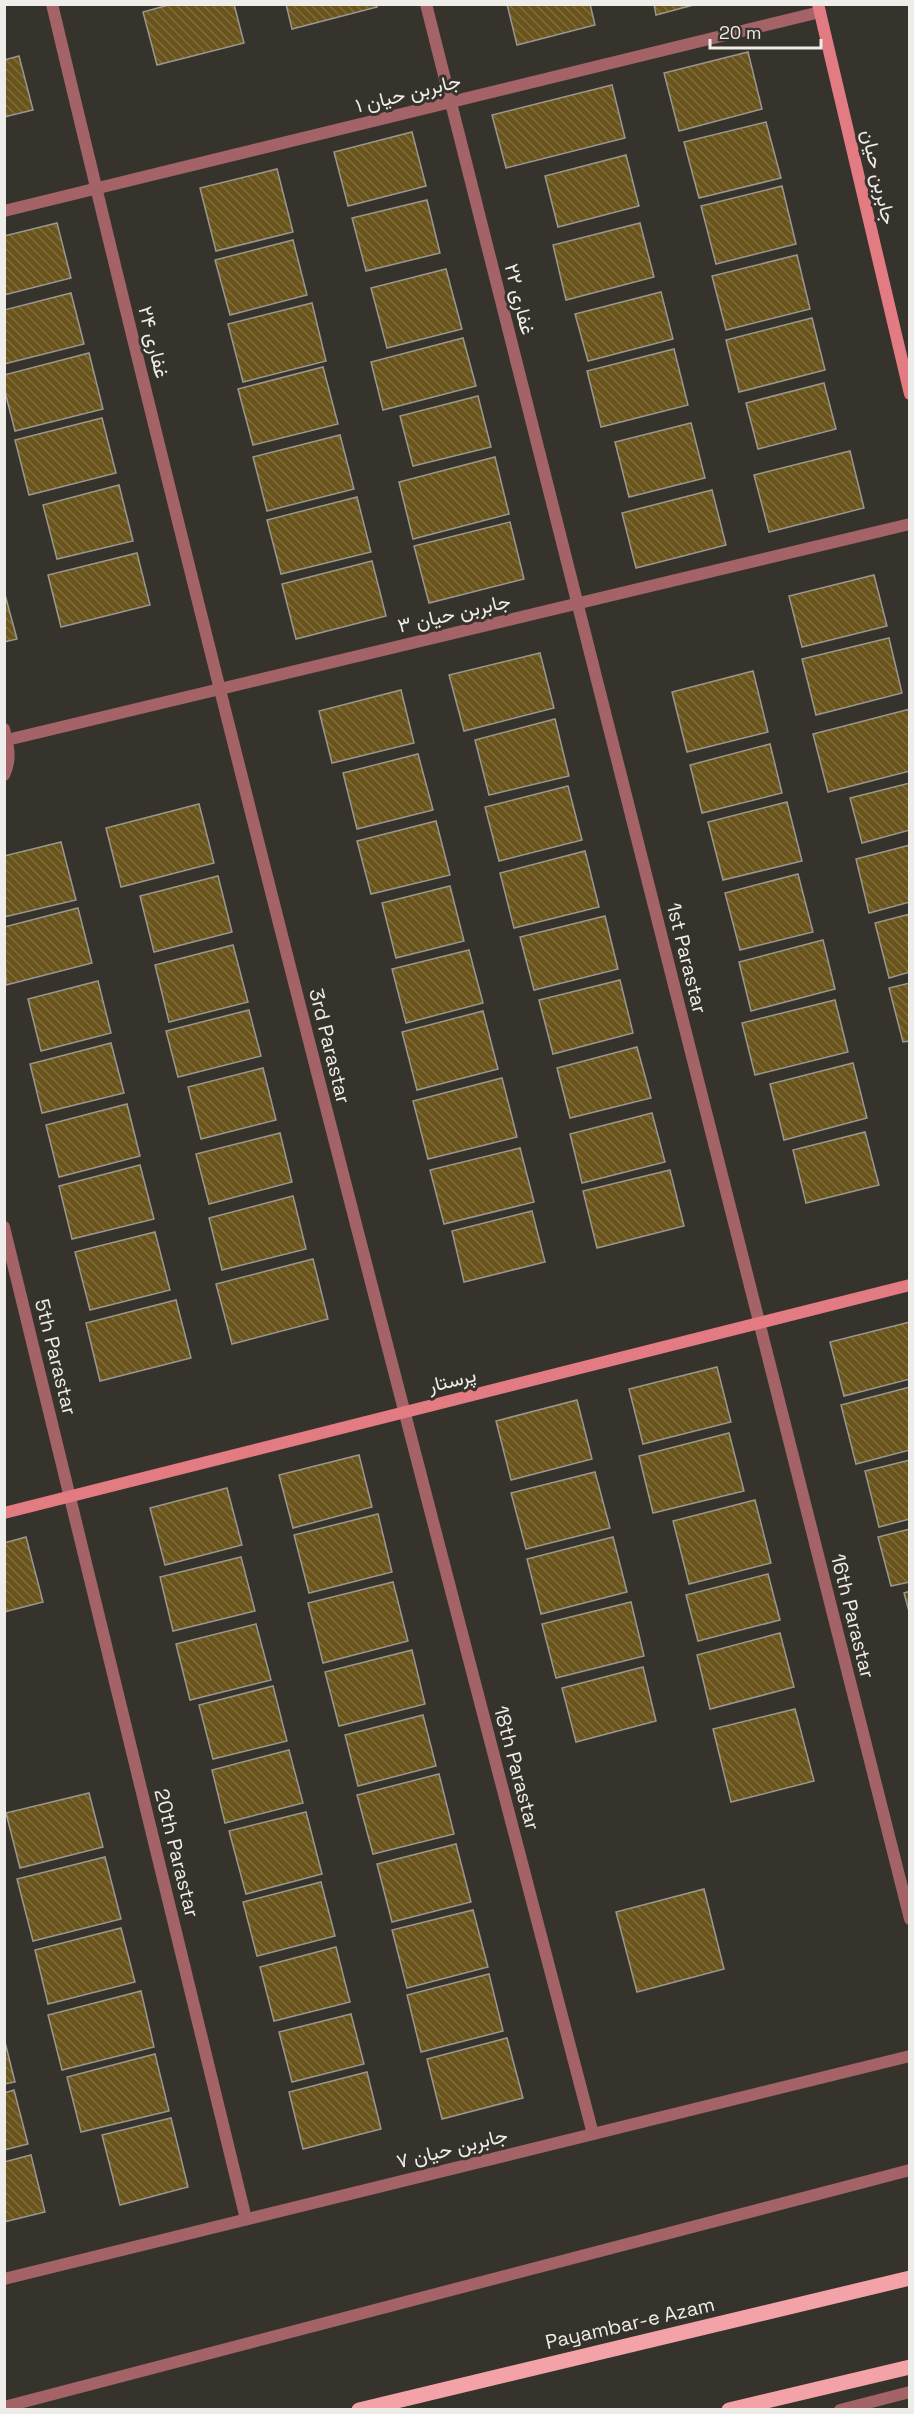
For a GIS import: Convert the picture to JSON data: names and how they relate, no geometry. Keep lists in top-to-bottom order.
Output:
{
  "streets": {
    "main road": ["Payambar-e Azam"],
    "street": [
      "جابربن حیان ۱",
      "جابربن حیان",
      "غفاری ۲۲",
      "غفاری ۲۴",
      "جابربن حیان ۳",
      "1st Parastar",
      "3rd Parastar",
      "5th Parastar",
      "پرستار",
      "16th Parastar",
      "18th Parastar",
      "20th Parastar",
      "جابربن حیان ۷"
    ]
  },
  "crossings": [
    ["جابربن حیان ۱", "جابربن حیان"],
    ["جابربن حیان ۱", "غفاری ۲۲"],
    ["جابربن حیان ۱", "غفاری ۲۴"],
    ["غفاری ۲۲", "جابربن حیان ۳"],
    ["غفاری ۲۲", "1st Parastar"],
    ["غفاری ۲۴", "جابربن حیان ۳"],
    ["غفاری ۲۴", "3rd Parastar"],
    ["جابربن حیان ۳", "1st Parastar"],
    ["جابربن حیان ۳", "3rd Parastar"],
    ["1st Parastar", "پرستار"],
    ["1st Parastar", "16th Parastar"],
    ["3rd Parastar", "پرستار"],
    ["3rd Parastar", "18th Parastar"],
    ["5th Parastar", "پرستار"],
    ["5th Parastar", "20th Parastar"],
    ["پرستار", "16th Parastar"],
    ["پرستار", "18th Parastar"],
    ["پرستار", "20th Parastar"],
    ["18th Parastar", "جابربن حیان ۷"],
    ["20th Parastar", "جابربن حیان ۷"]
  ],
  "scale_bar": "20 m"
}
